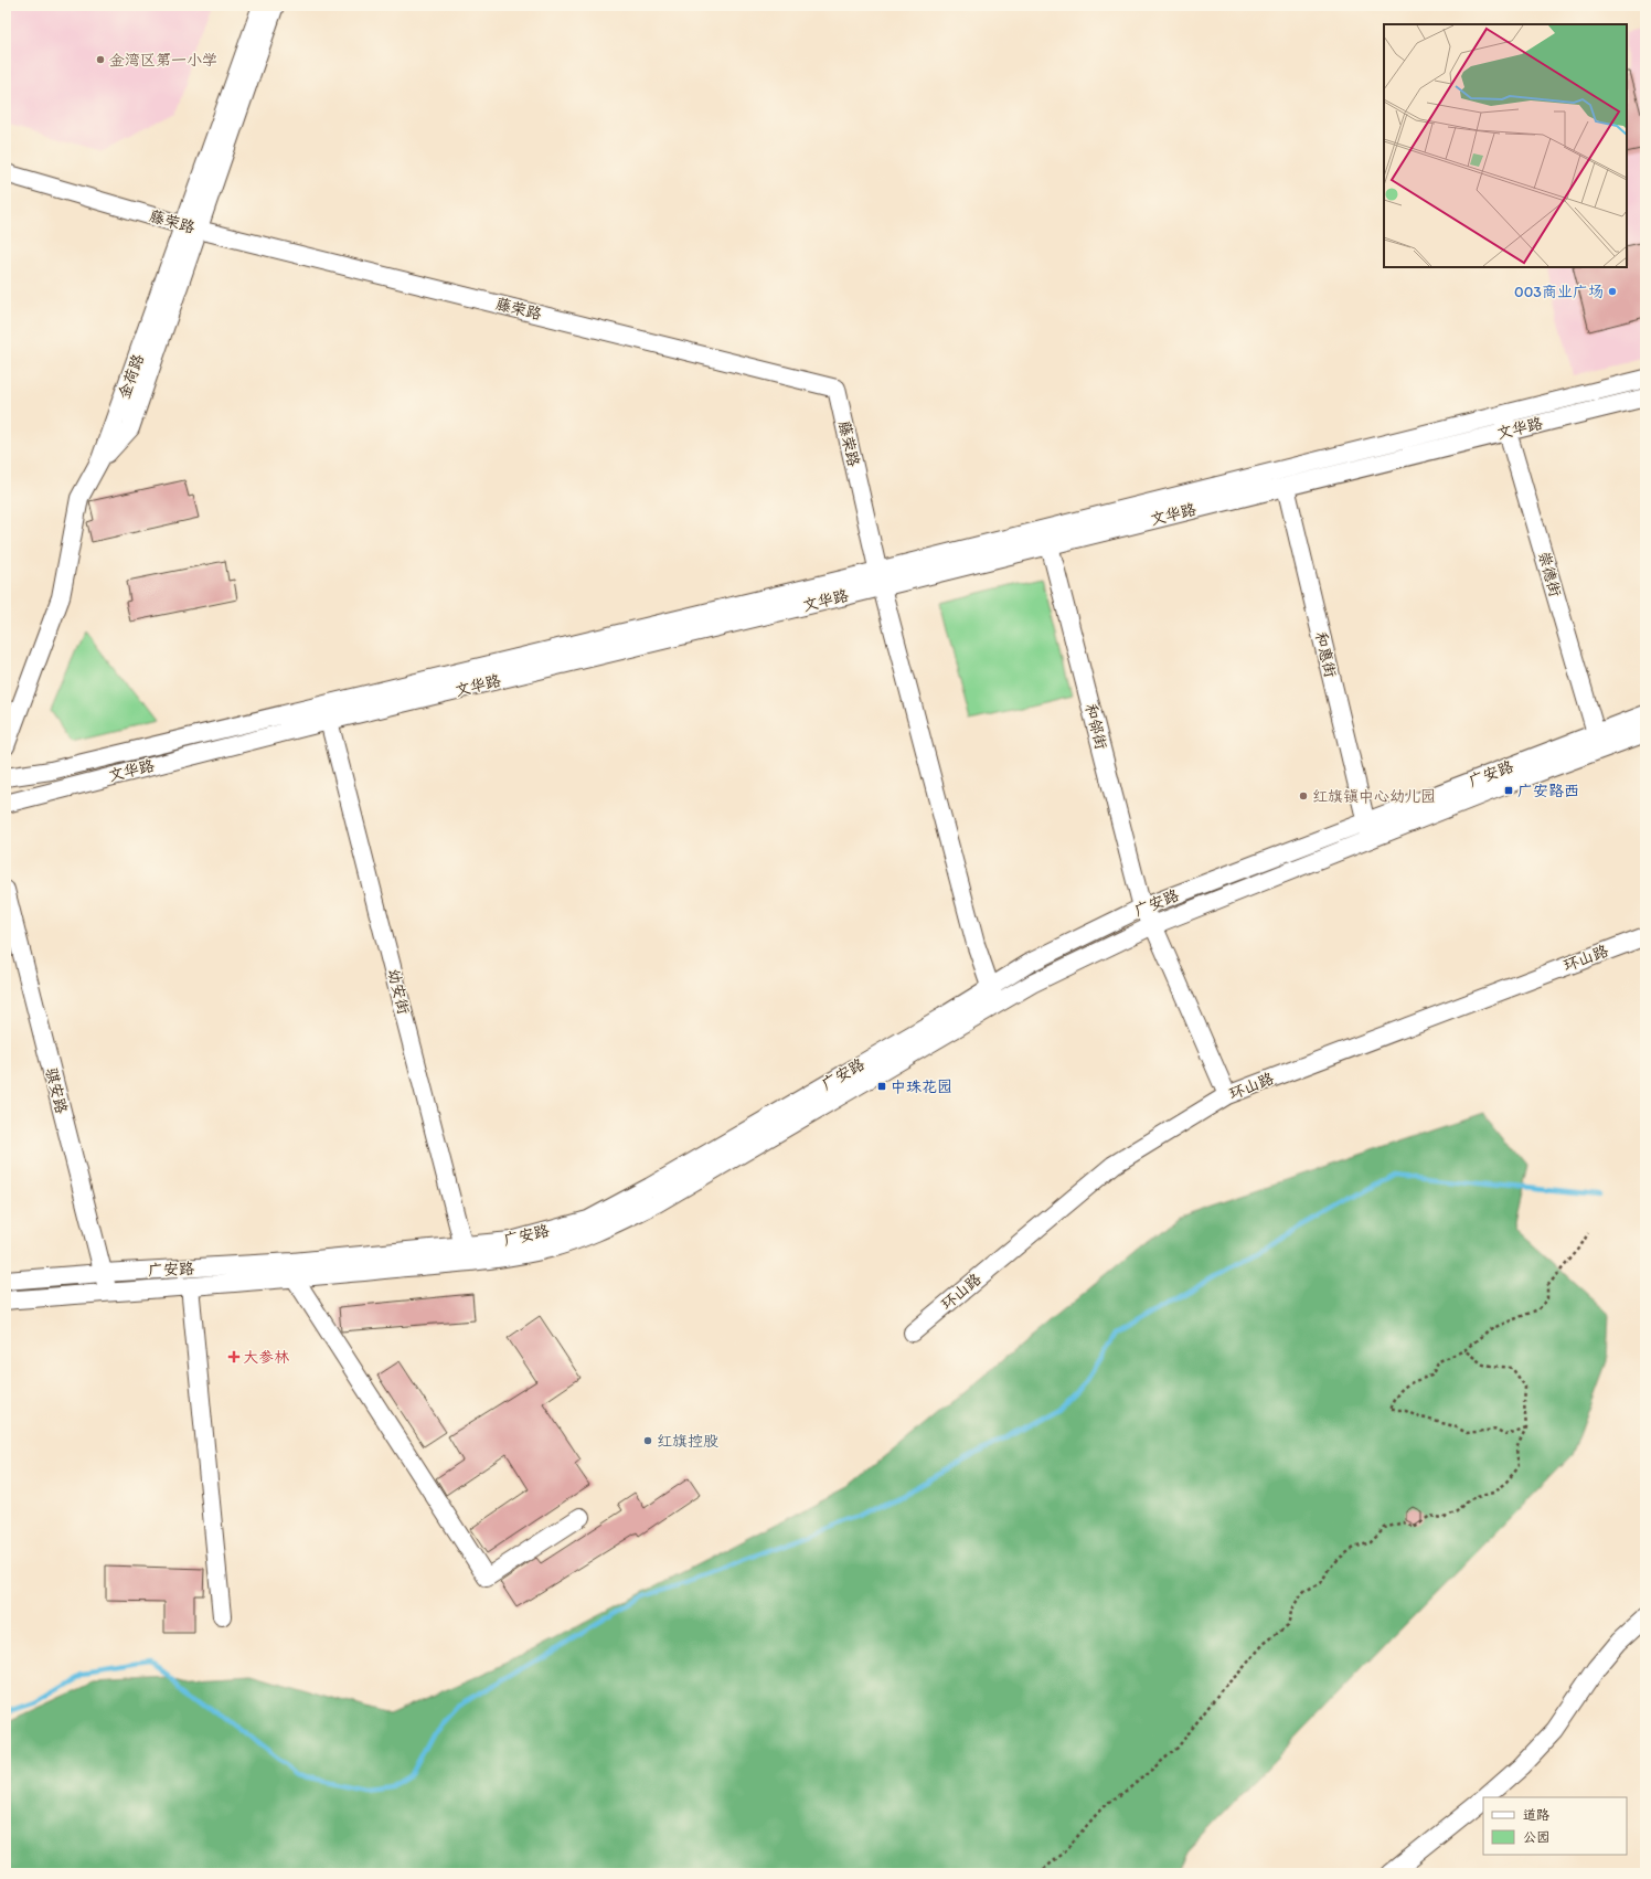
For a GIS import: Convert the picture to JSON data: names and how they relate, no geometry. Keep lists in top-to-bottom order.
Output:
{
  "streets": {
    "street": [
      "藤荣路",
      "金荷路",
      "文华路",
      "崇德街",
      "和惠街",
      "和邻街",
      "广安路",
      "环山路",
      "幼安街",
      "骐安路"
    ]
  },
  "crossings": [
    ["藤荣路", "金荷路"],
    ["藤荣路", "文华路"],
    ["文华路", "崇德街"],
    ["文华路", "和惠街"],
    ["文华路", "和邻街"],
    ["文华路", "幼安街"],
    ["崇德街", "广安路"],
    ["和惠街", "广安路"],
    ["和邻街", "广安路"],
    ["和邻街", "环山路"],
    ["广安路", "幼安街"],
    ["广安路", "骐安路"]
  ],
  "places": {
    "other": [
      "金湾区第一小学",
      "003商业广场",
      "红旗镇中心幼儿园",
      "红旗控股"
    ],
    "transit": ["广安路西", "中珠花园"],
    "health": ["大参林"]
  },
  "legend": ["道路", "公园"]
}
